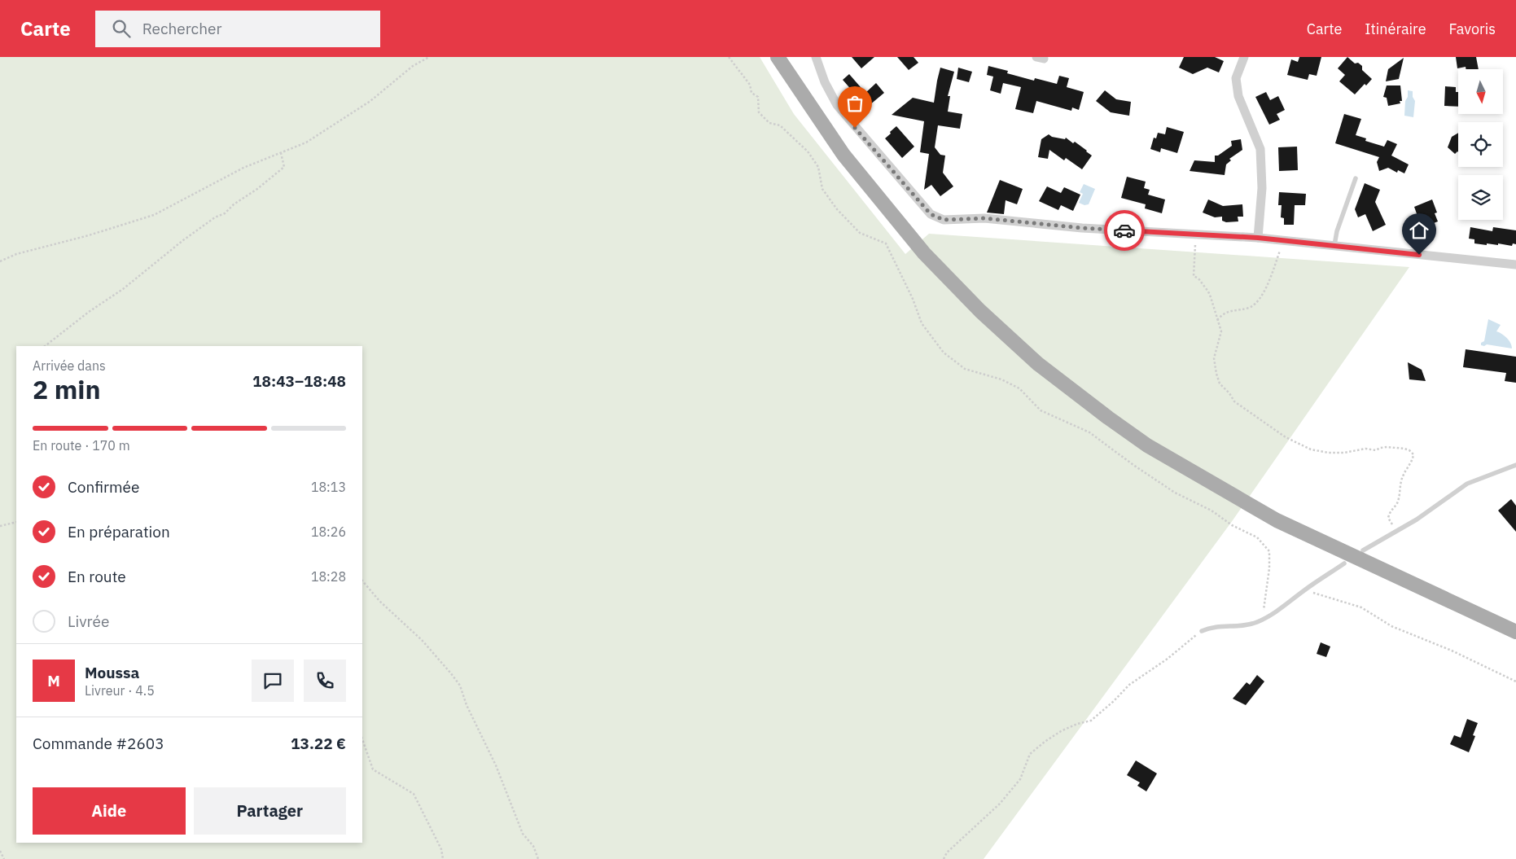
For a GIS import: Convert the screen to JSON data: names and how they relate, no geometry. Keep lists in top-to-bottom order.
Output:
{
  "north": "bottom",
  "page": {
    "header": "Carte",
    "search": "Rechercher",
    "nav": ["Carte", "Itinéraire", "Favoris"],
    "heading": ["2 min", "Arrivée dans", "18:43–18:48"],
    "panel": [
      "Moussa",
      "Livreur · 4.5",
      "Commande #2603",
      "13.22 €"
    ],
    "bar": "En route · 170 m",
    "list": [
      ["Confirmée", "18:13"],
      ["En préparation", "18:26"],
      ["En route", "18:28"],
      "Livrée"
    ],
    "round": "M",
    "buttons": ["Aide", "Partager"]
  }
}
